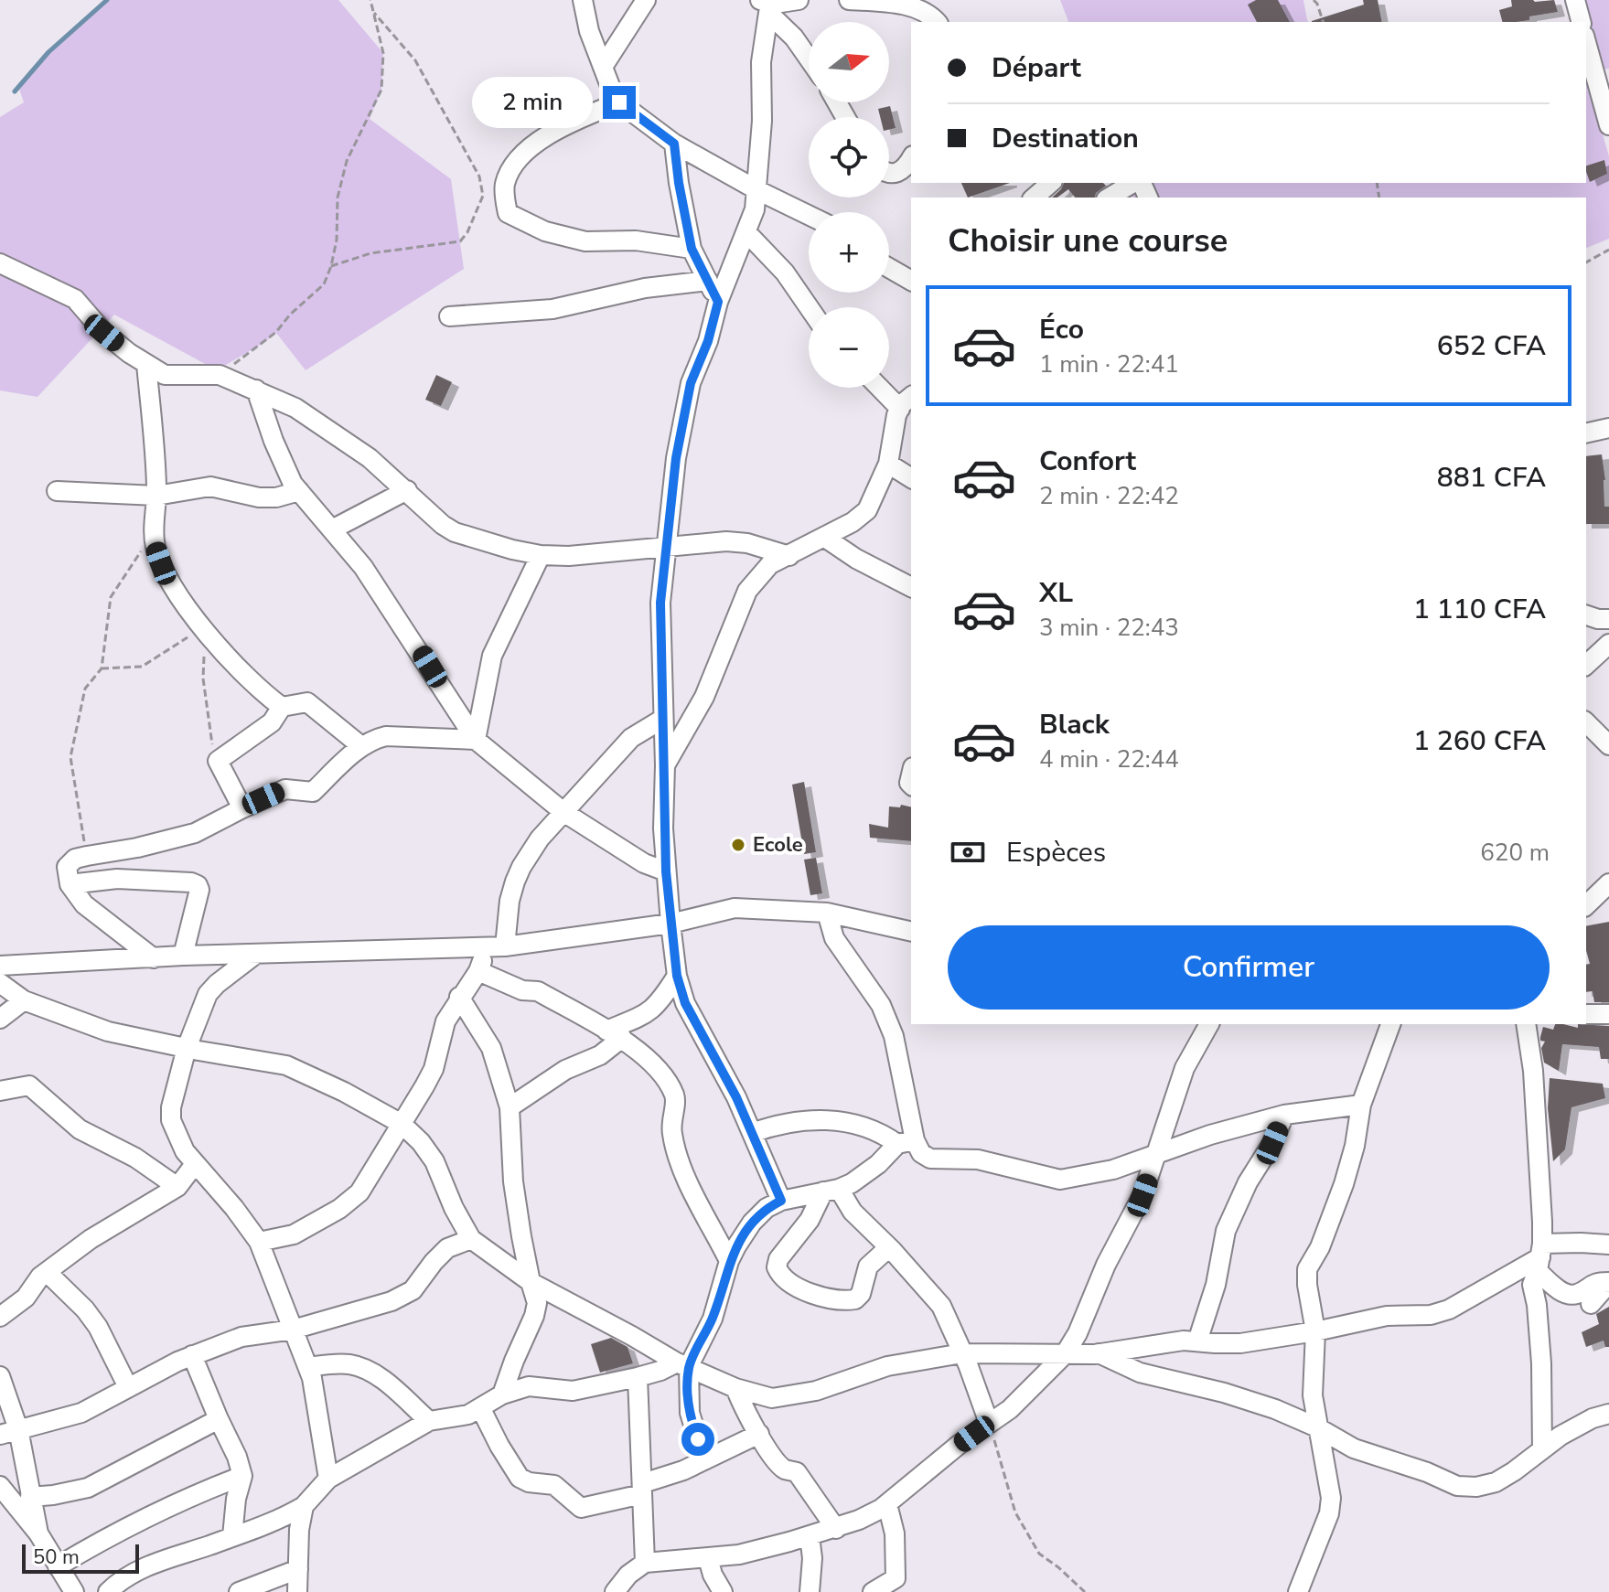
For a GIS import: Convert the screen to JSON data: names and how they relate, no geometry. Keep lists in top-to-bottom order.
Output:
{
  "places": ["Ecole"],
  "scale_bar": "50 m",
  "north": "right",
  "page": {
    "map_buttons": ["+", "−"],
    "banner": ["Départ", "Destination"],
    "bubble": "2 min",
    "heading": "Choisir une course",
    "list": [
      {
        "name": "Éco",
        "note": "1 min · 22:41",
        "value": "652 CFA"
      },
      {
        "name": "Confort",
        "note": "2 min · 22:42",
        "value": "881 CFA"
      },
      {
        "name": "XL",
        "note": "3 min · 22:43",
        "value": "1 110 CFA"
      },
      {
        "name": "Black",
        "note": "4 min · 22:44",
        "value": "1 260 CFA"
      }
    ],
    "pay": ["Espèces", "620 m"],
    "buttons": "Confirmer",
    "scale": "50 m"
  }
}
